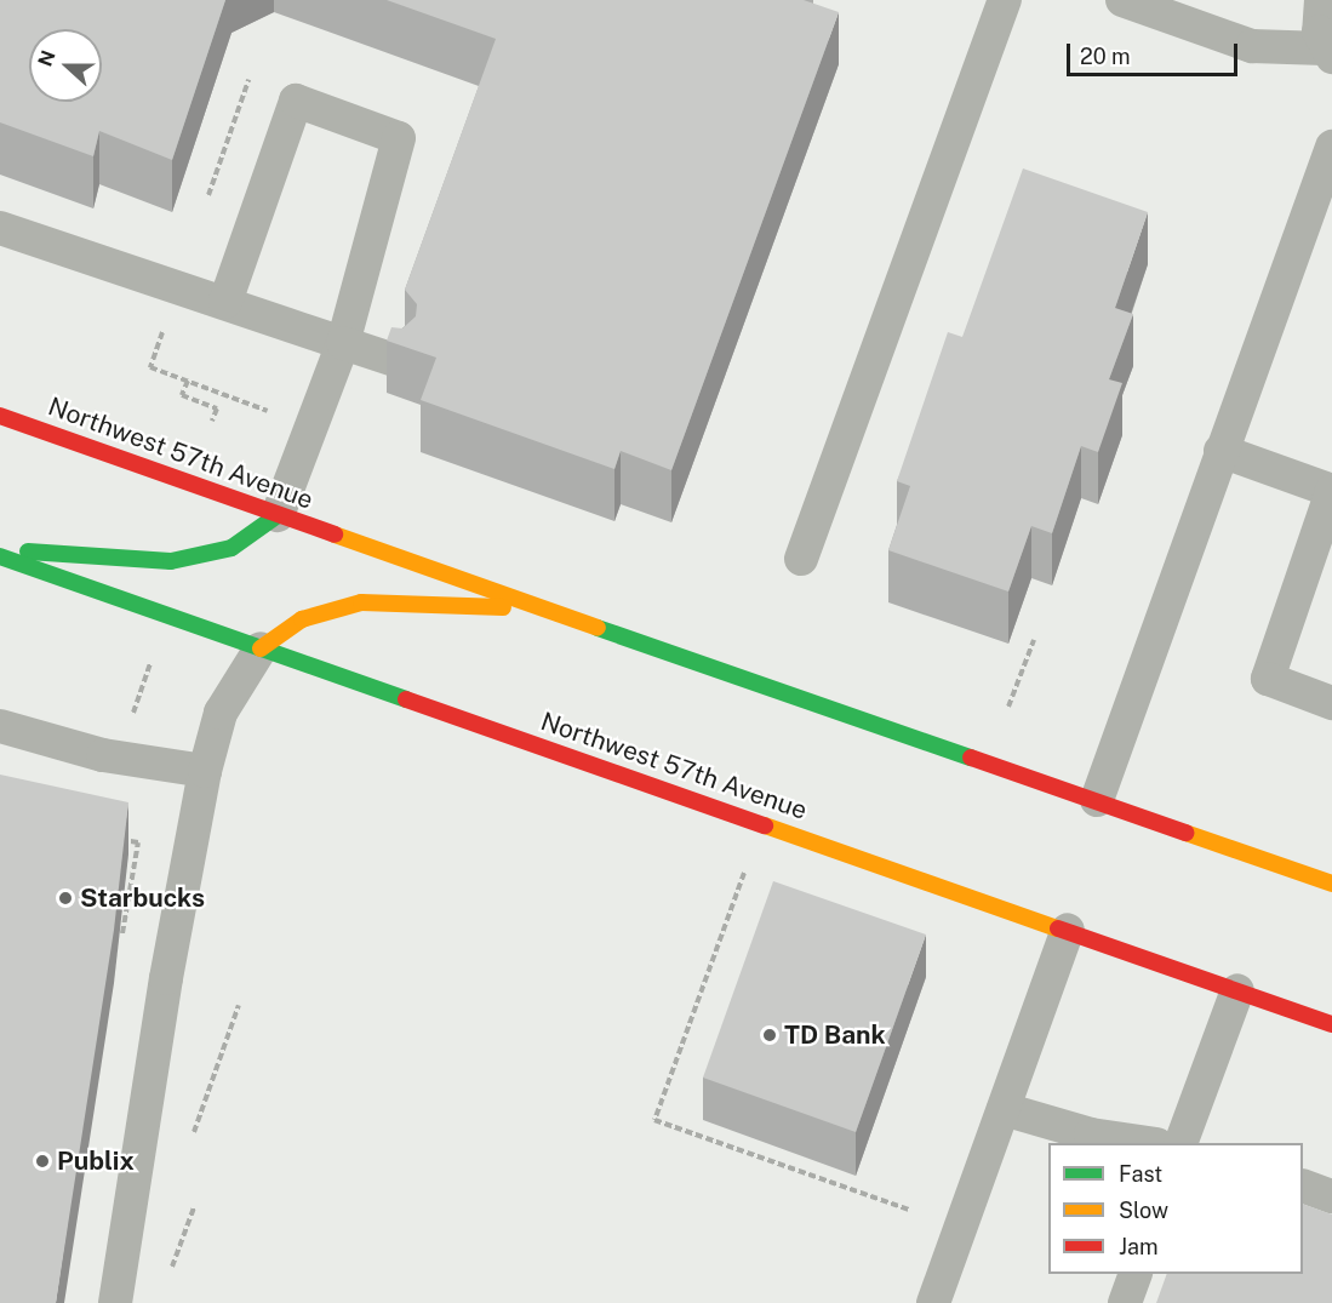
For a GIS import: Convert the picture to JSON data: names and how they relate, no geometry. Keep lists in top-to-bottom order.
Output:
{
  "streets": {
    "main road": ["Northwest 57th Avenue"]
  },
  "places": ["Starbucks", "TD Bank", "Publix"],
  "legend": ["Fast", "Slow", "Jam"],
  "scale_bar": "20 m",
  "north": "left"
}
